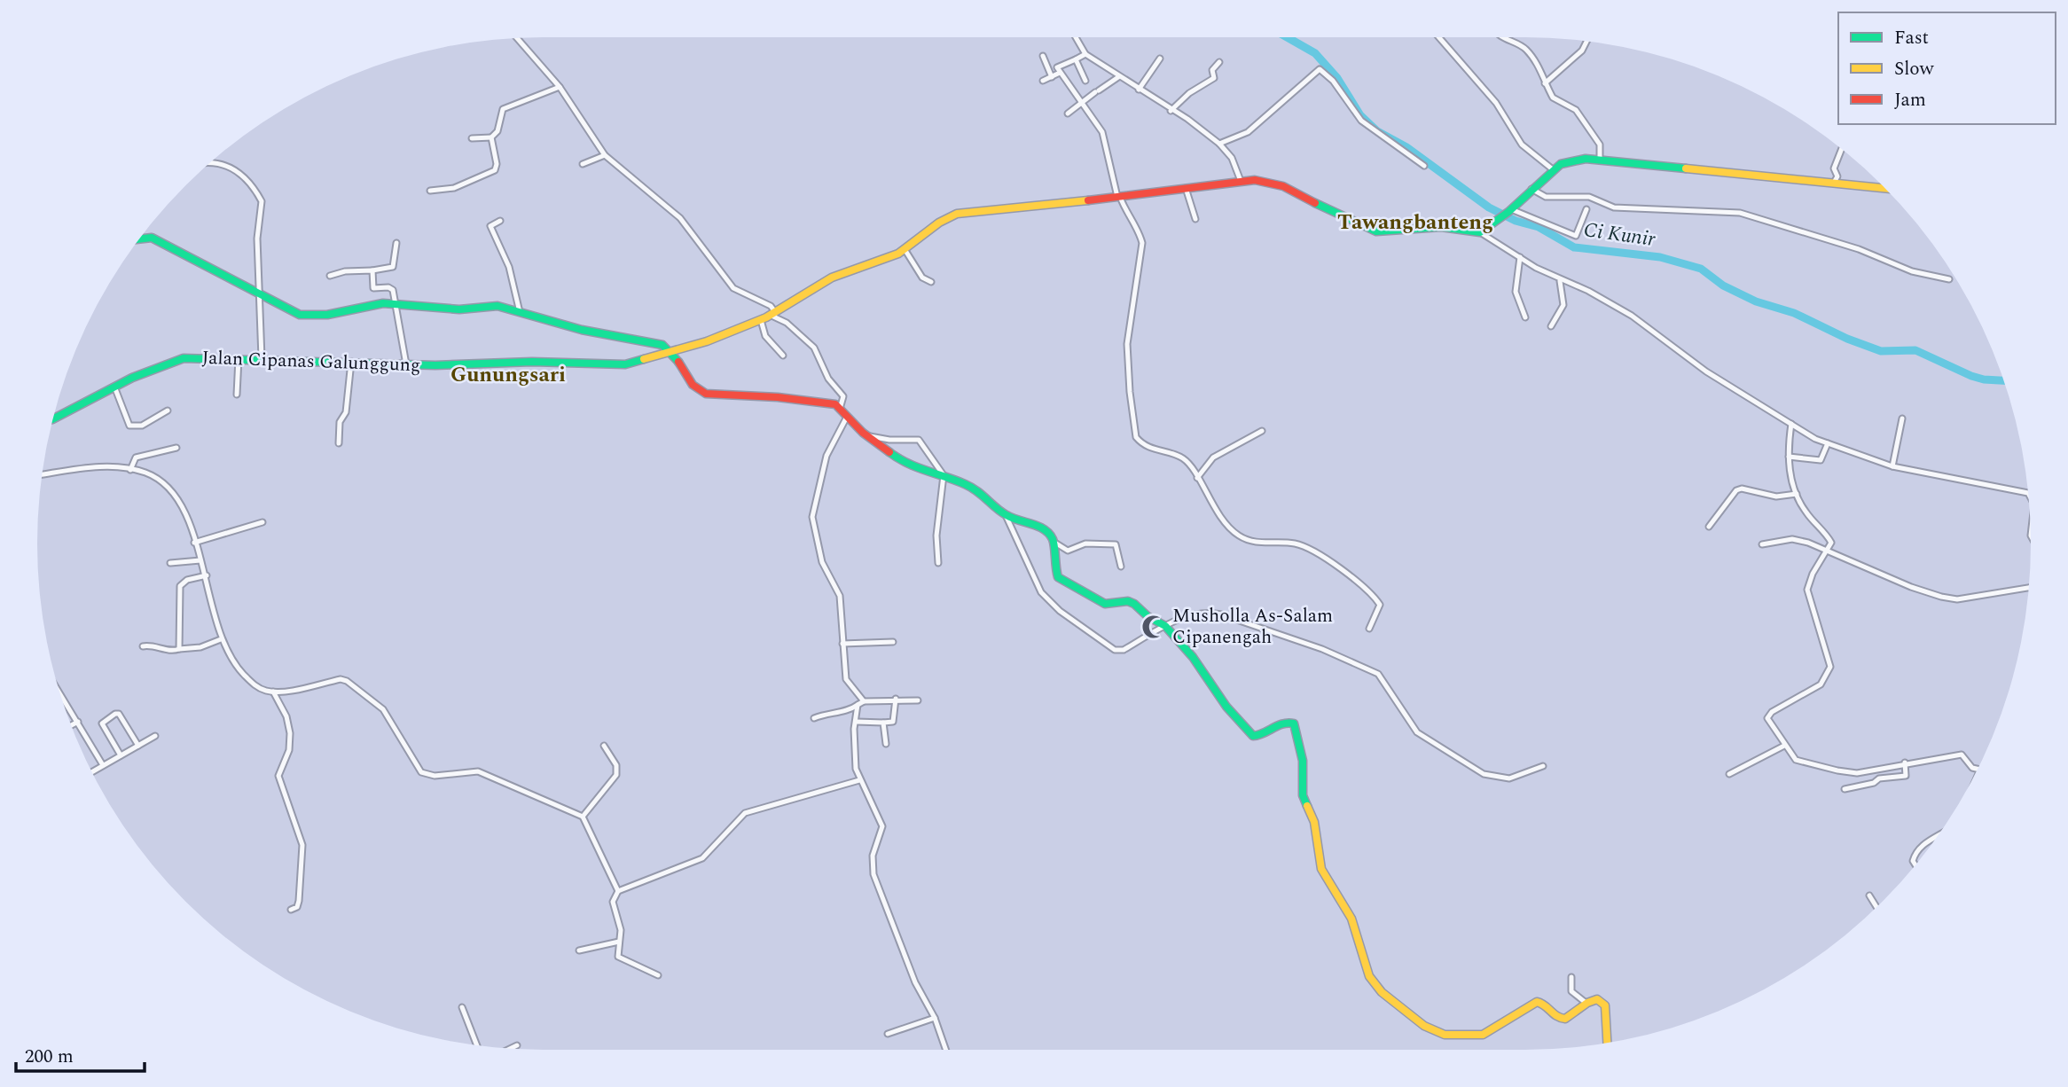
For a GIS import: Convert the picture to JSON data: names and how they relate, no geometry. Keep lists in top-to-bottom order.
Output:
{
  "streets": {
    "street": ["Jalan Cipanas Galunggung"]
  },
  "districts": ["Tawangbanteng", "Gunungsari"],
  "water": ["Ci Kunir"],
  "places": {
    "mosque": ["Musholla As-Salam Cipanengah"]
  },
  "legend": ["Fast", "Slow", "Jam"],
  "scale_bar": "200 m"
}
